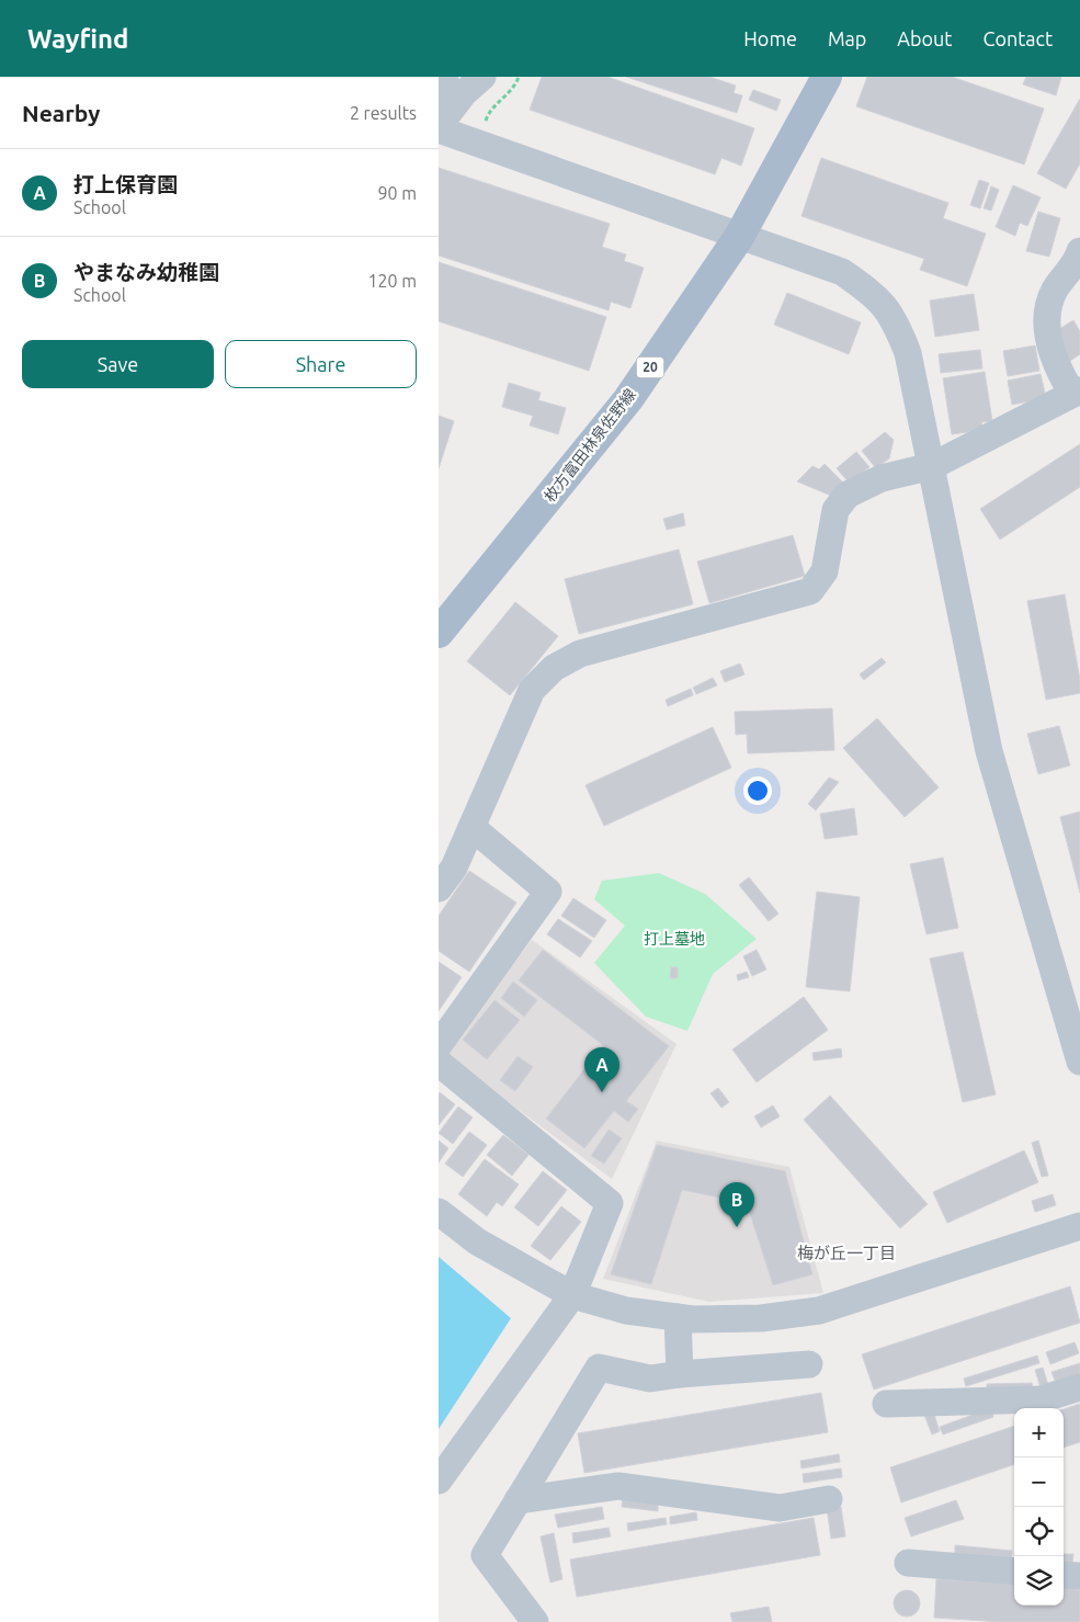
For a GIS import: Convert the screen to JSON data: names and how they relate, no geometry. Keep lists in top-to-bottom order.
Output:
{
  "streets": {
    "main road": ["20", "枚方富田林泉佐野線"]
  },
  "districts": ["梅が丘一丁目"],
  "parks": ["打上墓地"],
  "page": {
    "header": "Wayfind",
    "nav": [
      "Home",
      "Map",
      "About",
      "Contact"
    ],
    "heading": ["Nearby", "2 results"],
    "list": [
      {
        "mark": "A",
        "name": "打上保育園",
        "note": "School",
        "value": "90 m"
      },
      {
        "mark": "B",
        "name": "やまなみ幼稚園",
        "note": "School",
        "value": "120 m"
      }
    ],
    "buttons": ["Save", "Share"],
    "pins": ["A", "B"],
    "map_buttons": ["+", "−"]
  }
}
